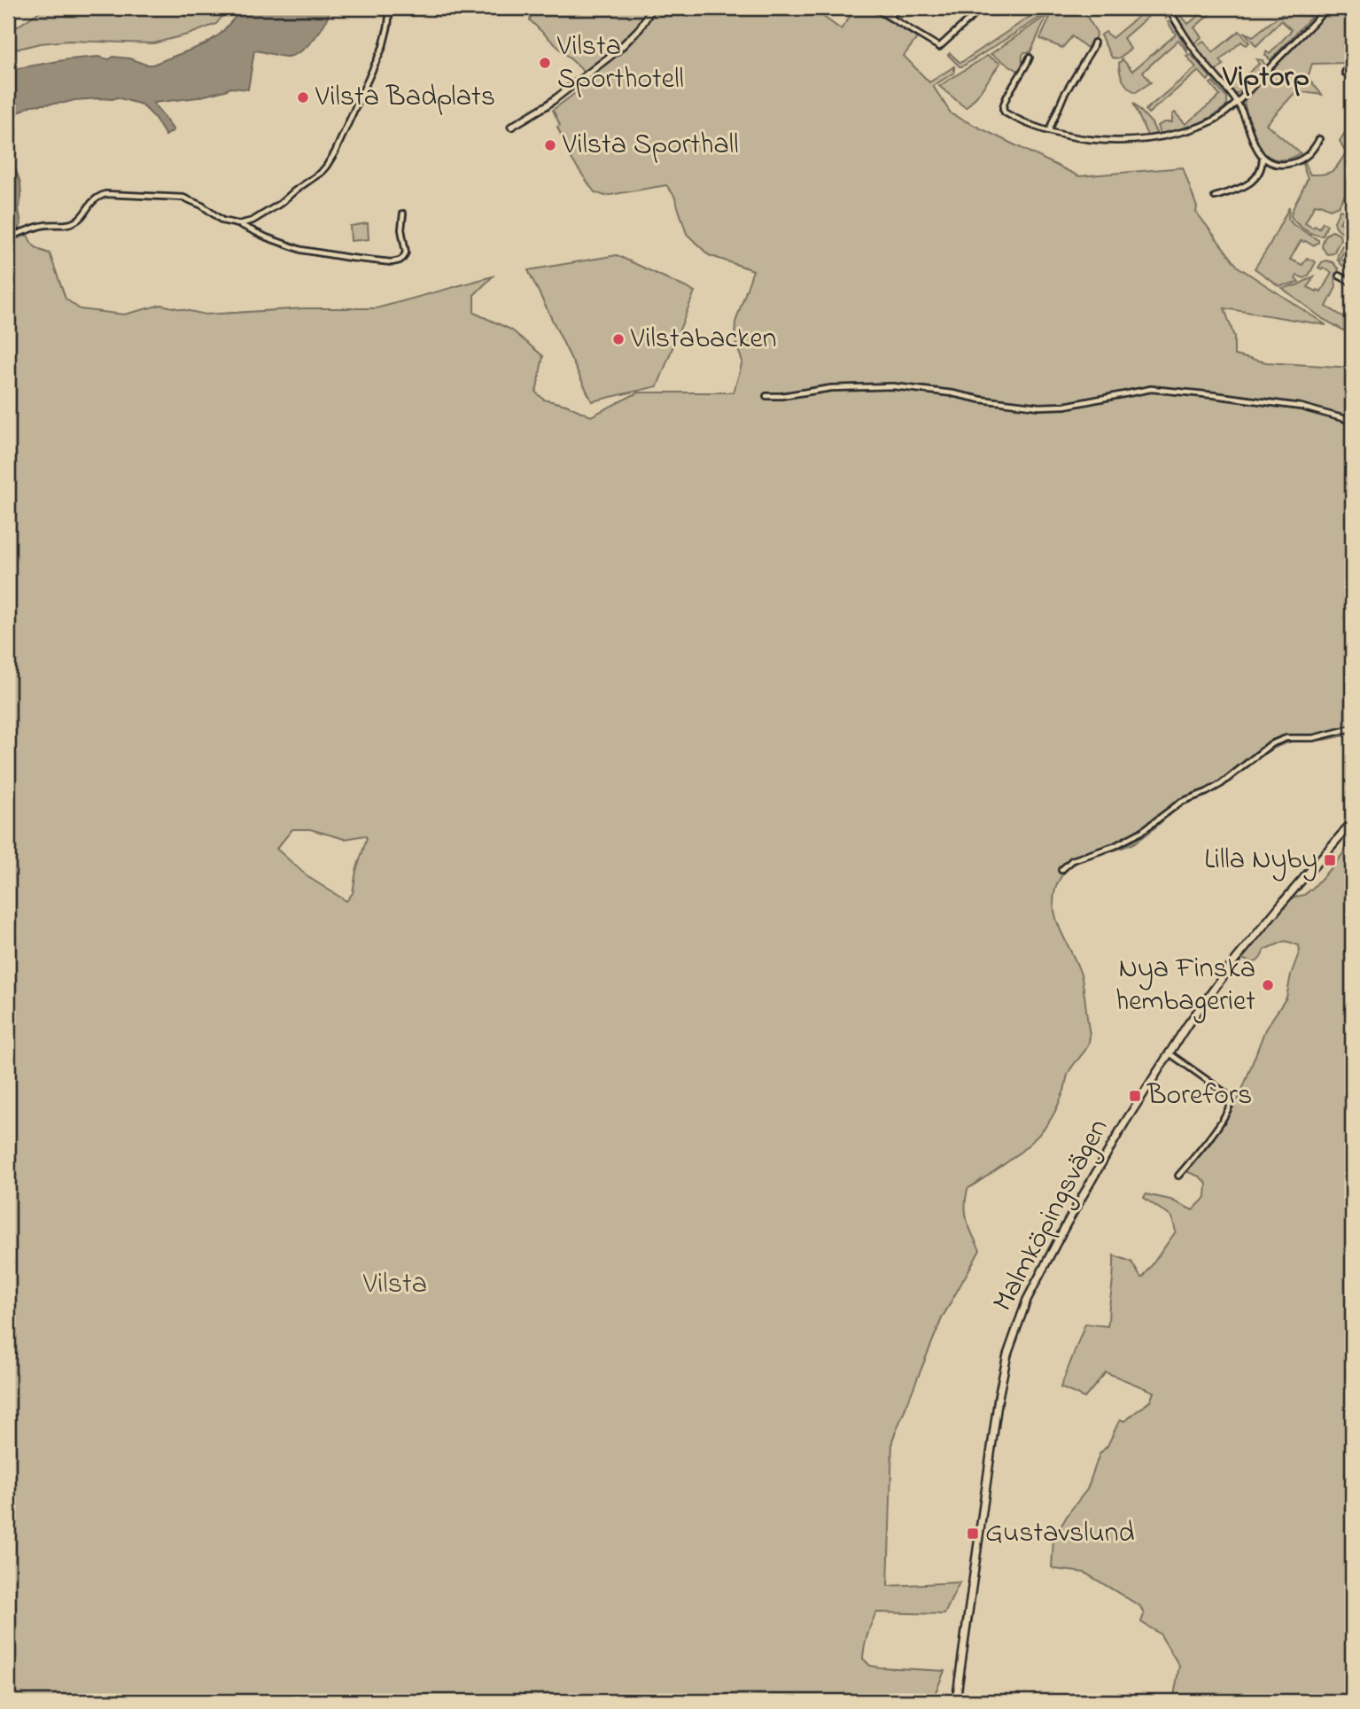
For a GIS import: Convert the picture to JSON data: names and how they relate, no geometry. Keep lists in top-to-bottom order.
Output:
{
  "streets": {
    "main road": ["Malmköpingsvägen"]
  },
  "districts": ["Viptorp"],
  "parks": ["Vilsta"],
  "places": {
    "other": [
      "Vilsta Sporthotell",
      "Vilsta Badplats",
      "Vilsta Sporthall",
      "Vilstabacken",
      "Nya Finska hembageriet"
    ],
    "transit": ["Lilla Nyby", "Borefors", "Gustavslund"]
  }
}
